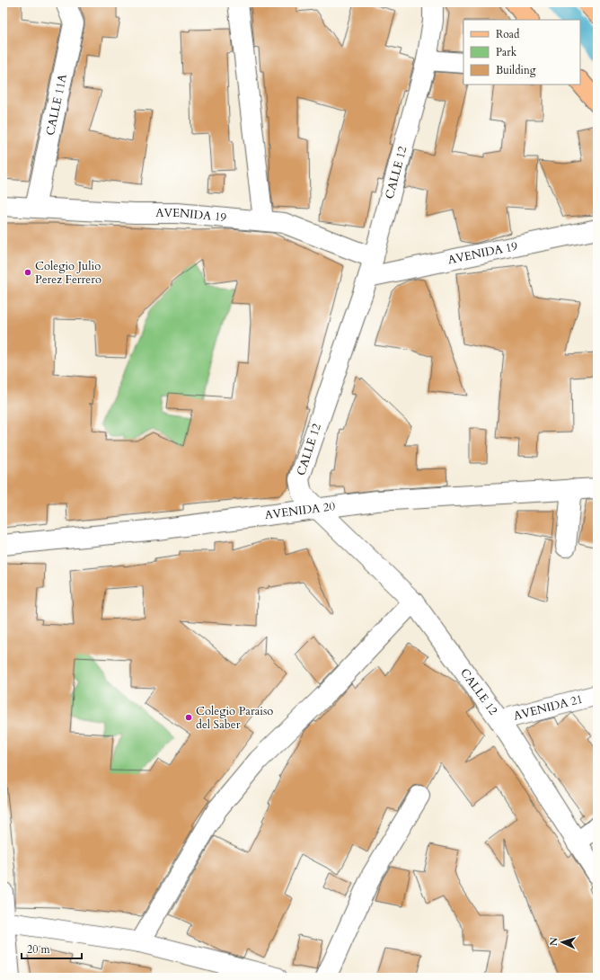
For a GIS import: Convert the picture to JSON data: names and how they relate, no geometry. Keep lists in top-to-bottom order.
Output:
{
  "streets": {
    "street": [
      "CALLE 11A",
      "CALLE 12",
      "AVENIDA 19",
      "AVENIDA 20",
      "AVENIDA 21"
    ]
  },
  "crossings": [
    ["CALLE 11A", "AVENIDA 19"],
    ["CALLE 12", "AVENIDA 19"],
    ["CALLE 12", "AVENIDA 20"],
    ["CALLE 12", "AVENIDA 21"]
  ],
  "places": ["Colegio Julio Perez Ferrero", "Colegio Paraiso del Saber"],
  "legend": ["Road", "Park", "Building"],
  "scale_bar": "20 m",
  "north": "left"
}
